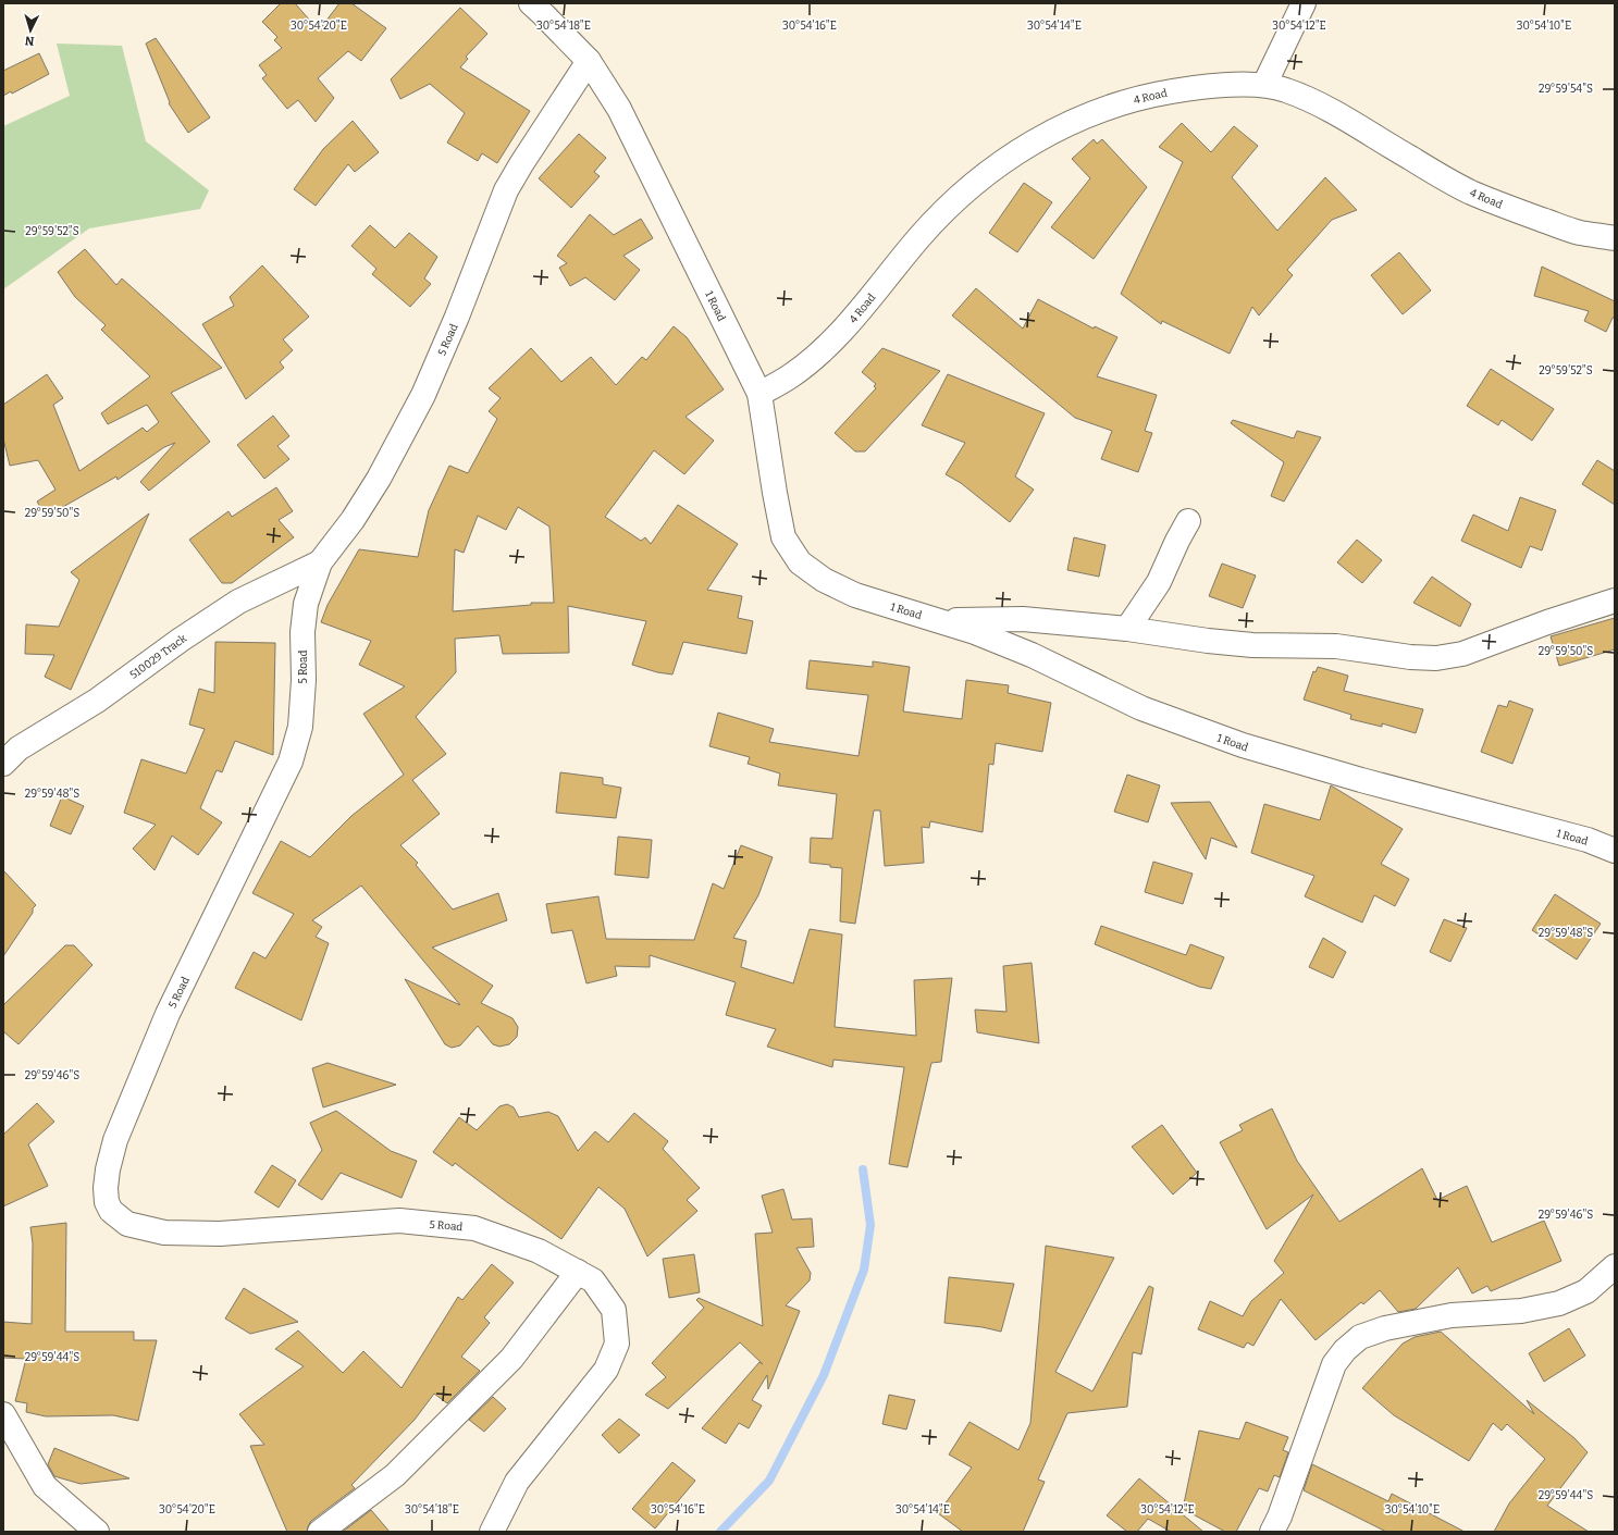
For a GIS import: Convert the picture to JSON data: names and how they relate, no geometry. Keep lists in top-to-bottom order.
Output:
{
  "streets": {
    "street": [
      "4 Road",
      "1 Road",
      "5 Road",
      "510029 Track"
    ]
  },
  "crossings": [
    ["4 Road", "1 Road"],
    ["1 Road", "5 Road"],
    ["5 Road", "510029 Track"]
  ],
  "north": "bottom",
  "coordinates": [
    "30°54'20\"E",
    "30°54'18\"E",
    "30°54'16\"E",
    "30°54'14\"E",
    "30°54'12\"E",
    "30°54'10\"E",
    "29°59'54\"S",
    "29°59'52\"S",
    "29°59'50\"S",
    "29°59'48\"S",
    "29°59'46\"S",
    "29°59'44\"S"
  ]
}
